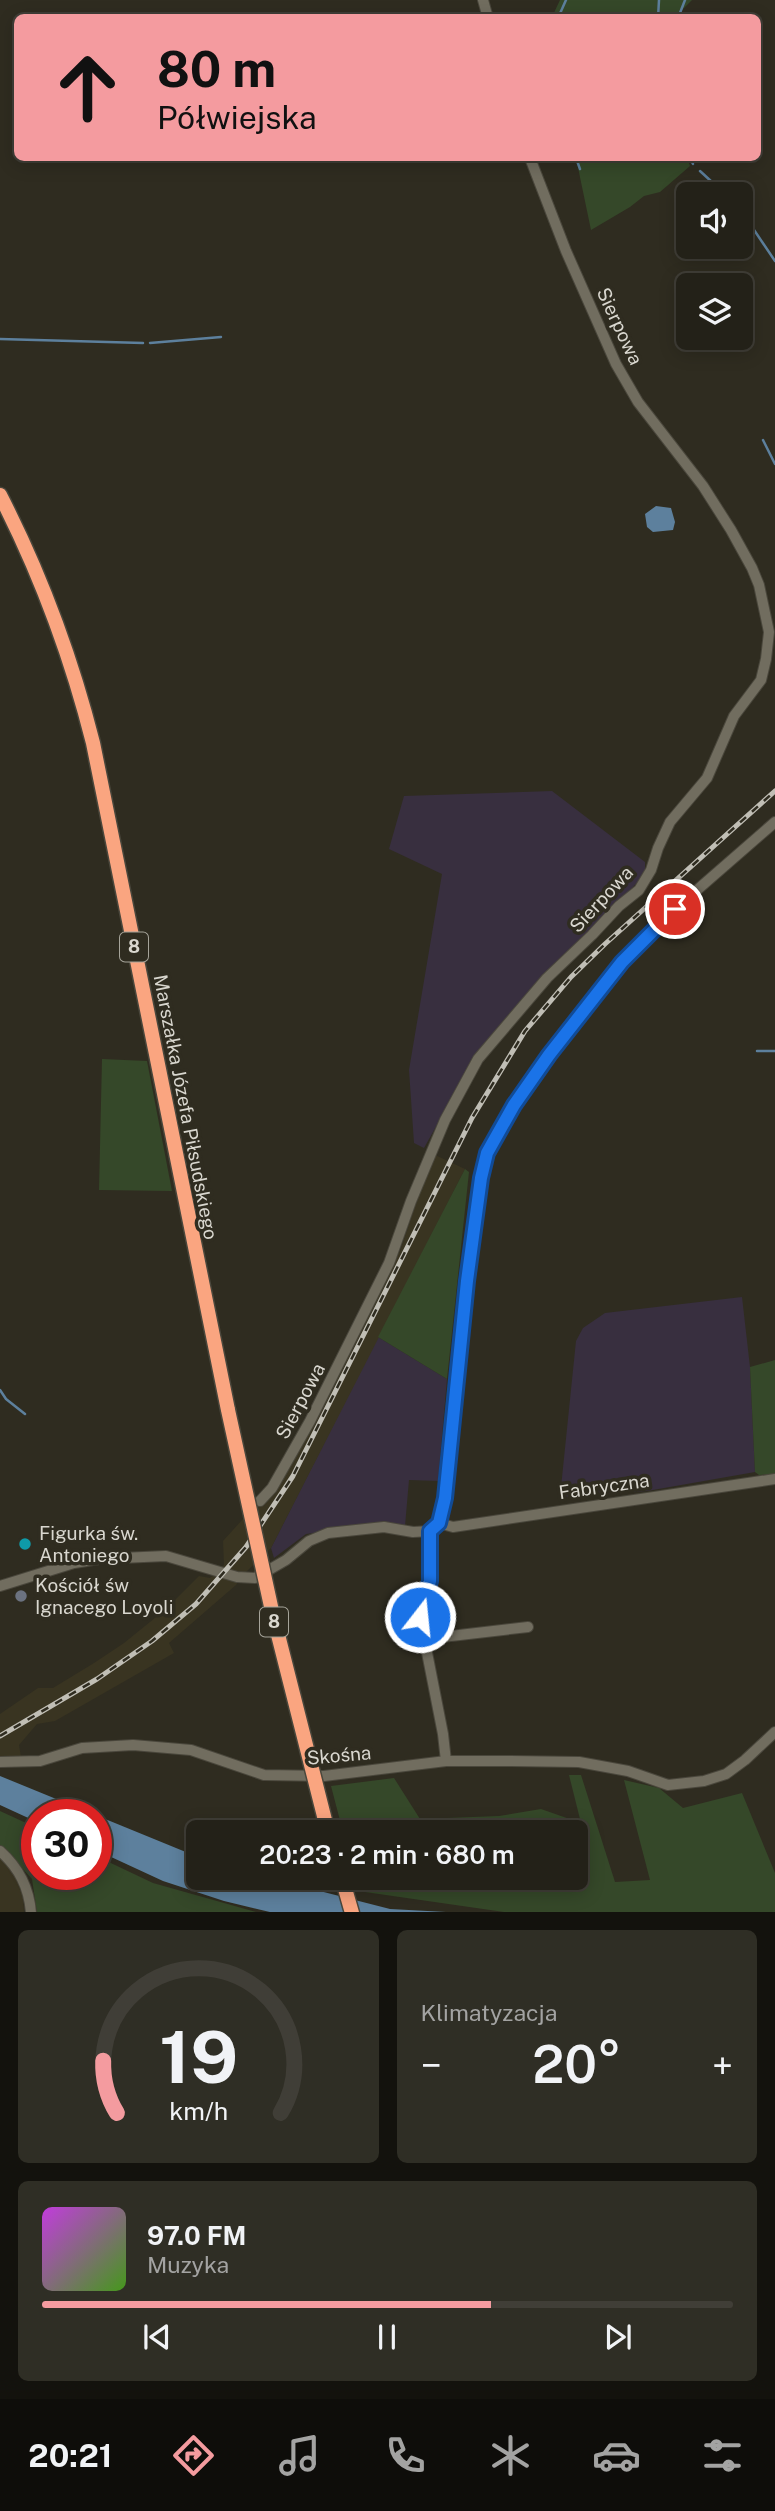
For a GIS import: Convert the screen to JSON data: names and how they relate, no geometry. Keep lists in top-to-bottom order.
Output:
{
  "streets": {
    "highway": ["8", "Marszałka Józefa Piłsudskiego"],
    "street": ["Sierpowa", "Fabryczna", "Skośna"]
  },
  "places": ["Figurka św. Antoniego", "Kościół św Ignacego Loyoli"],
  "page": {
    "turn": ["80 m", "Półwiejska"],
    "limit": "30",
    "trip": "20:23 · 2 min · 680 m",
    "tile": "Klimatyzacja",
    "heat": ["−", "20°", "+"],
    "song": ["97.0 FM", "Muzyka"],
    "tabs": "20:21",
    "gauge": ["19", "km/h"]
  }
}
